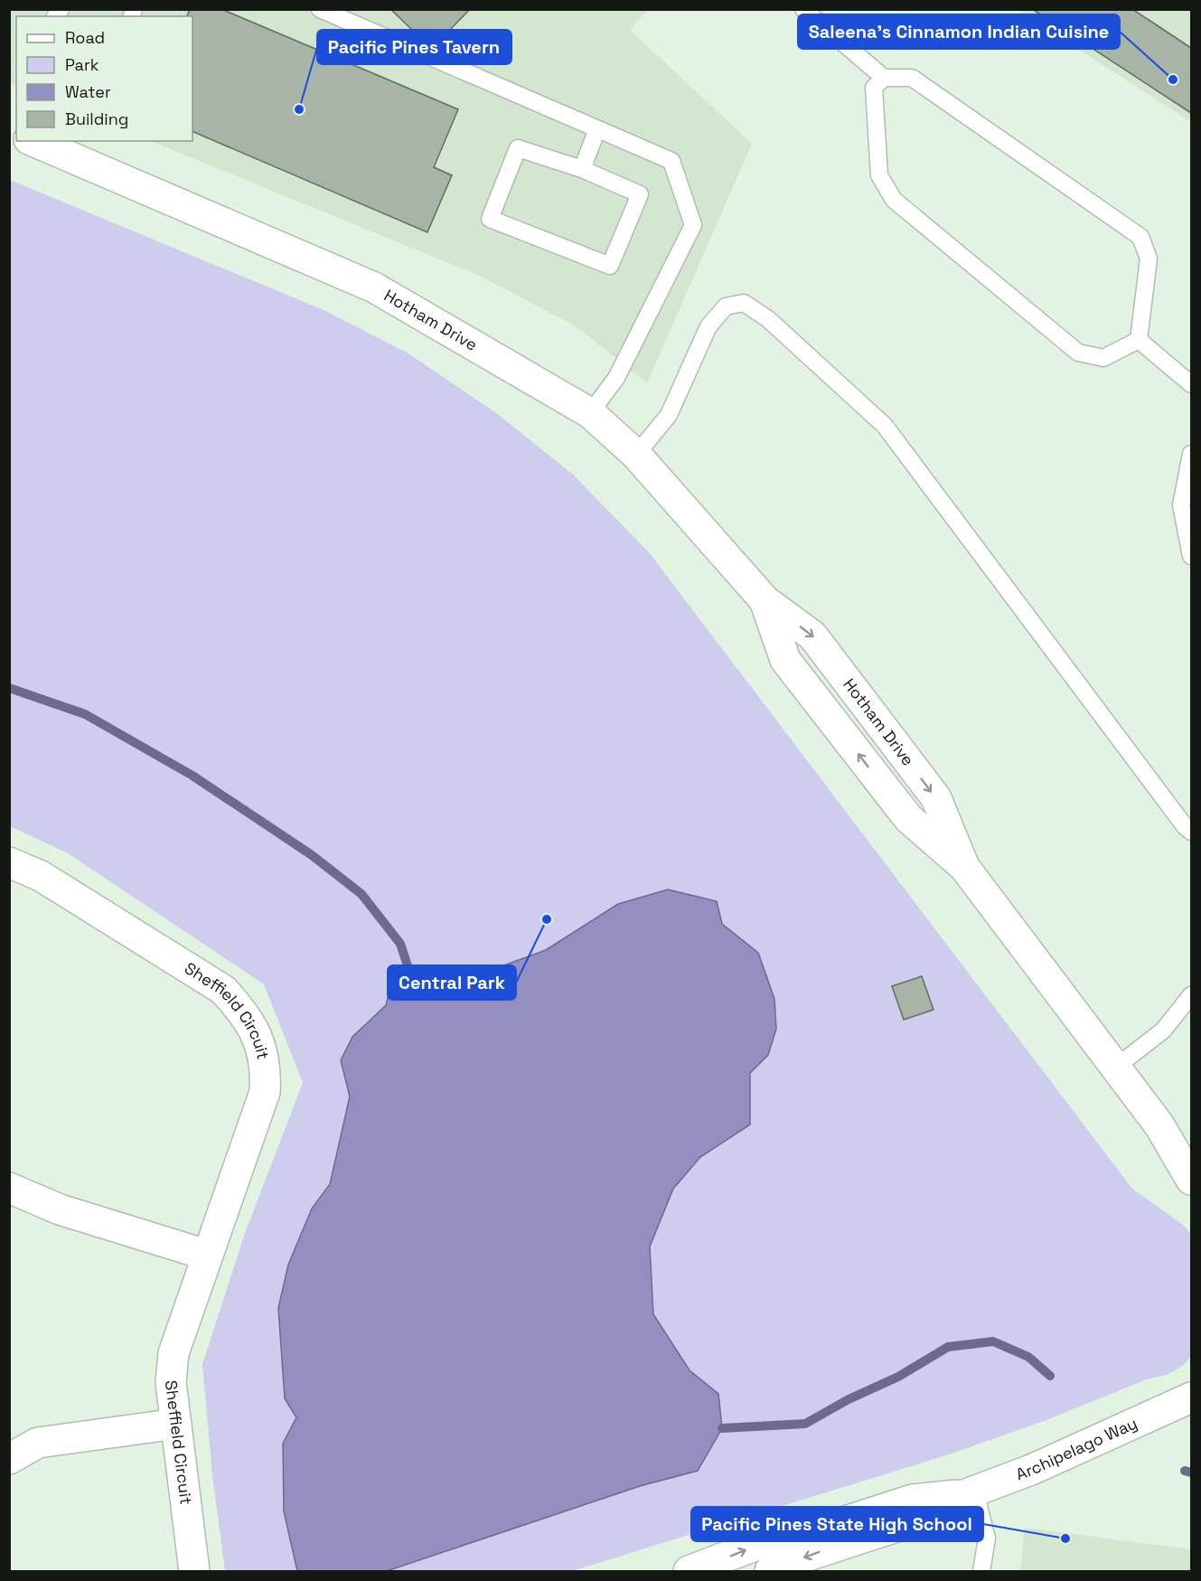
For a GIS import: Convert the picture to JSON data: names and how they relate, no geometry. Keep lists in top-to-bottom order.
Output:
{
  "streets": {
    "street": ["Hotham Drive", "Sheffield Circuit", "Archipelago Way"]
  },
  "places": [
    "Saleena's Cinnamon Indian Cuisine",
    "Pacific Pines Tavern",
    "Central Park",
    "Pacific Pines State High School"
  ],
  "legend": [
    "Road",
    "Park",
    "Water",
    "Building"
  ]
}
